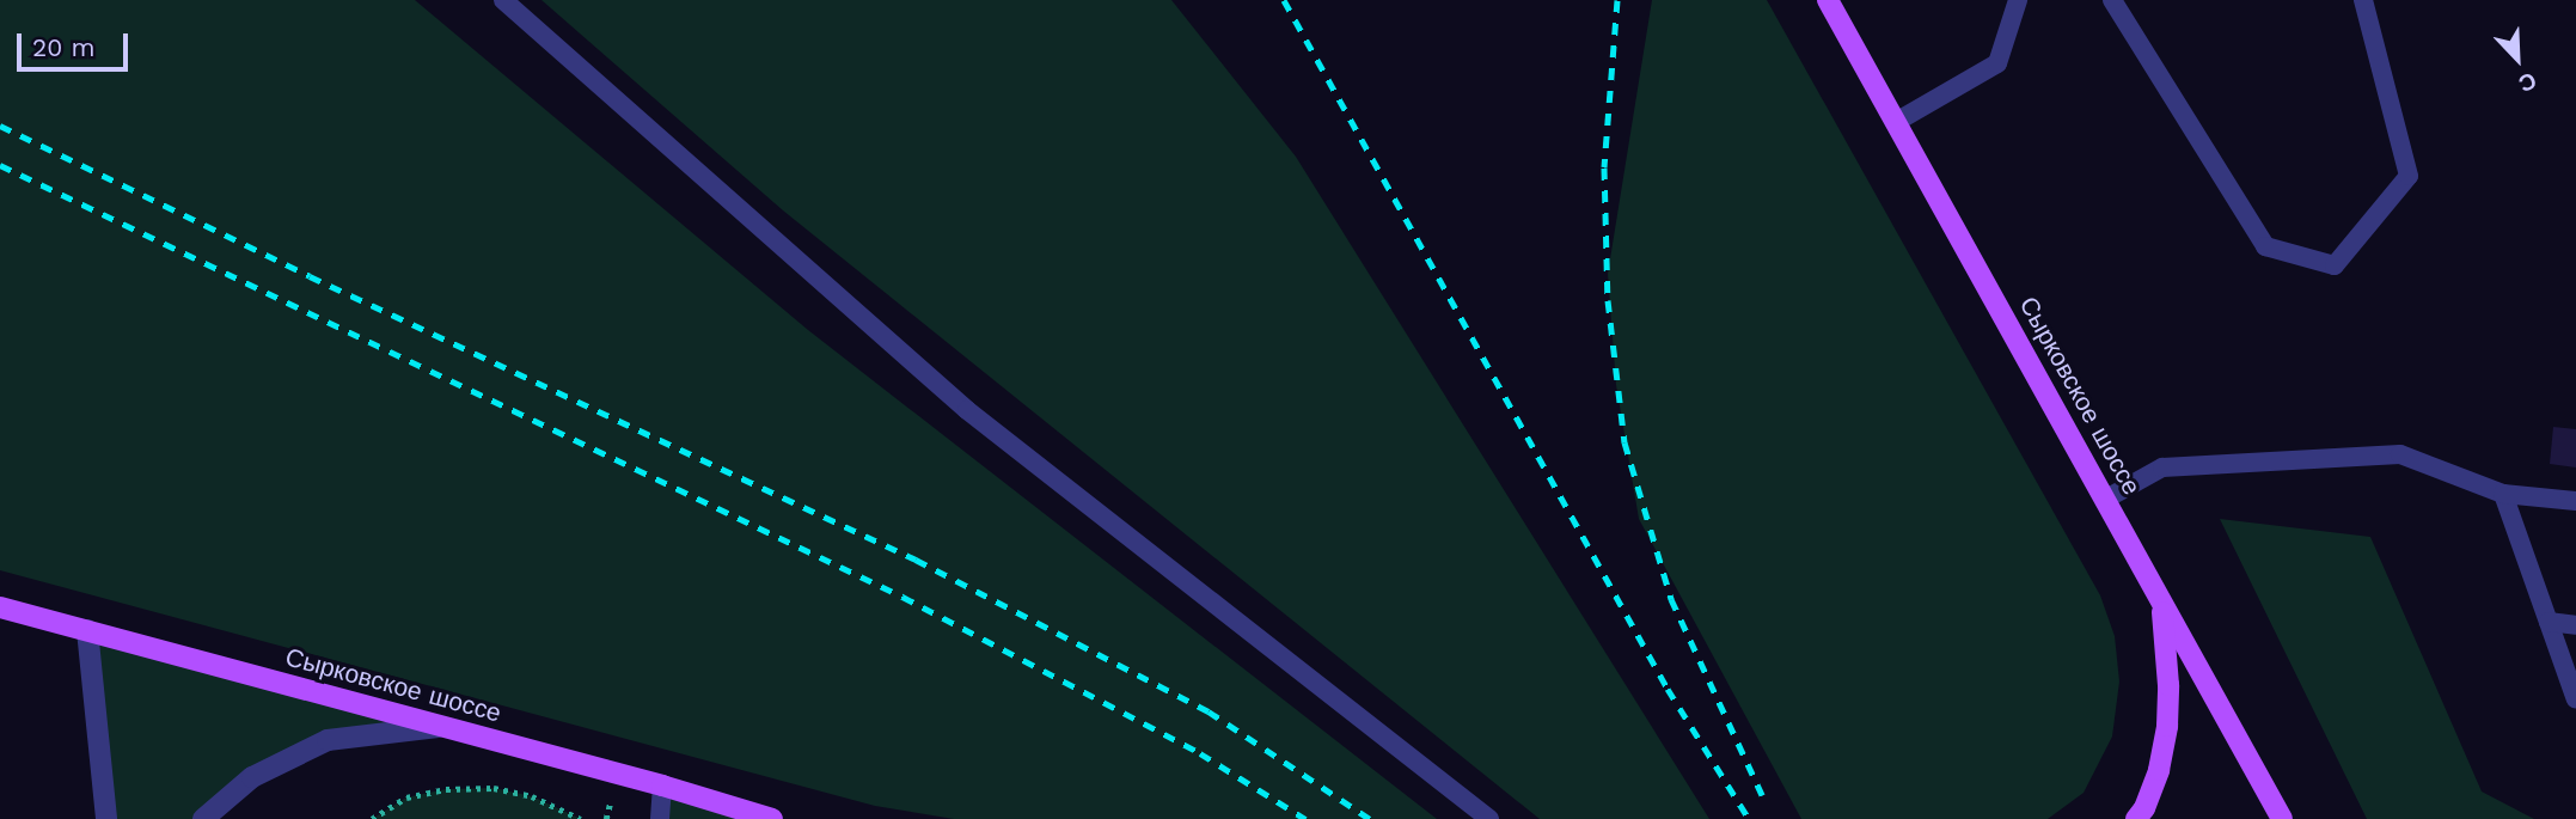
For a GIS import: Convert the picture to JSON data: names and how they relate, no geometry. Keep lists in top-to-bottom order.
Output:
{
  "streets": {
    "main road": ["Сырковское шоссе"]
  },
  "scale_bar": "20 m",
  "north": "bottom right"
}
